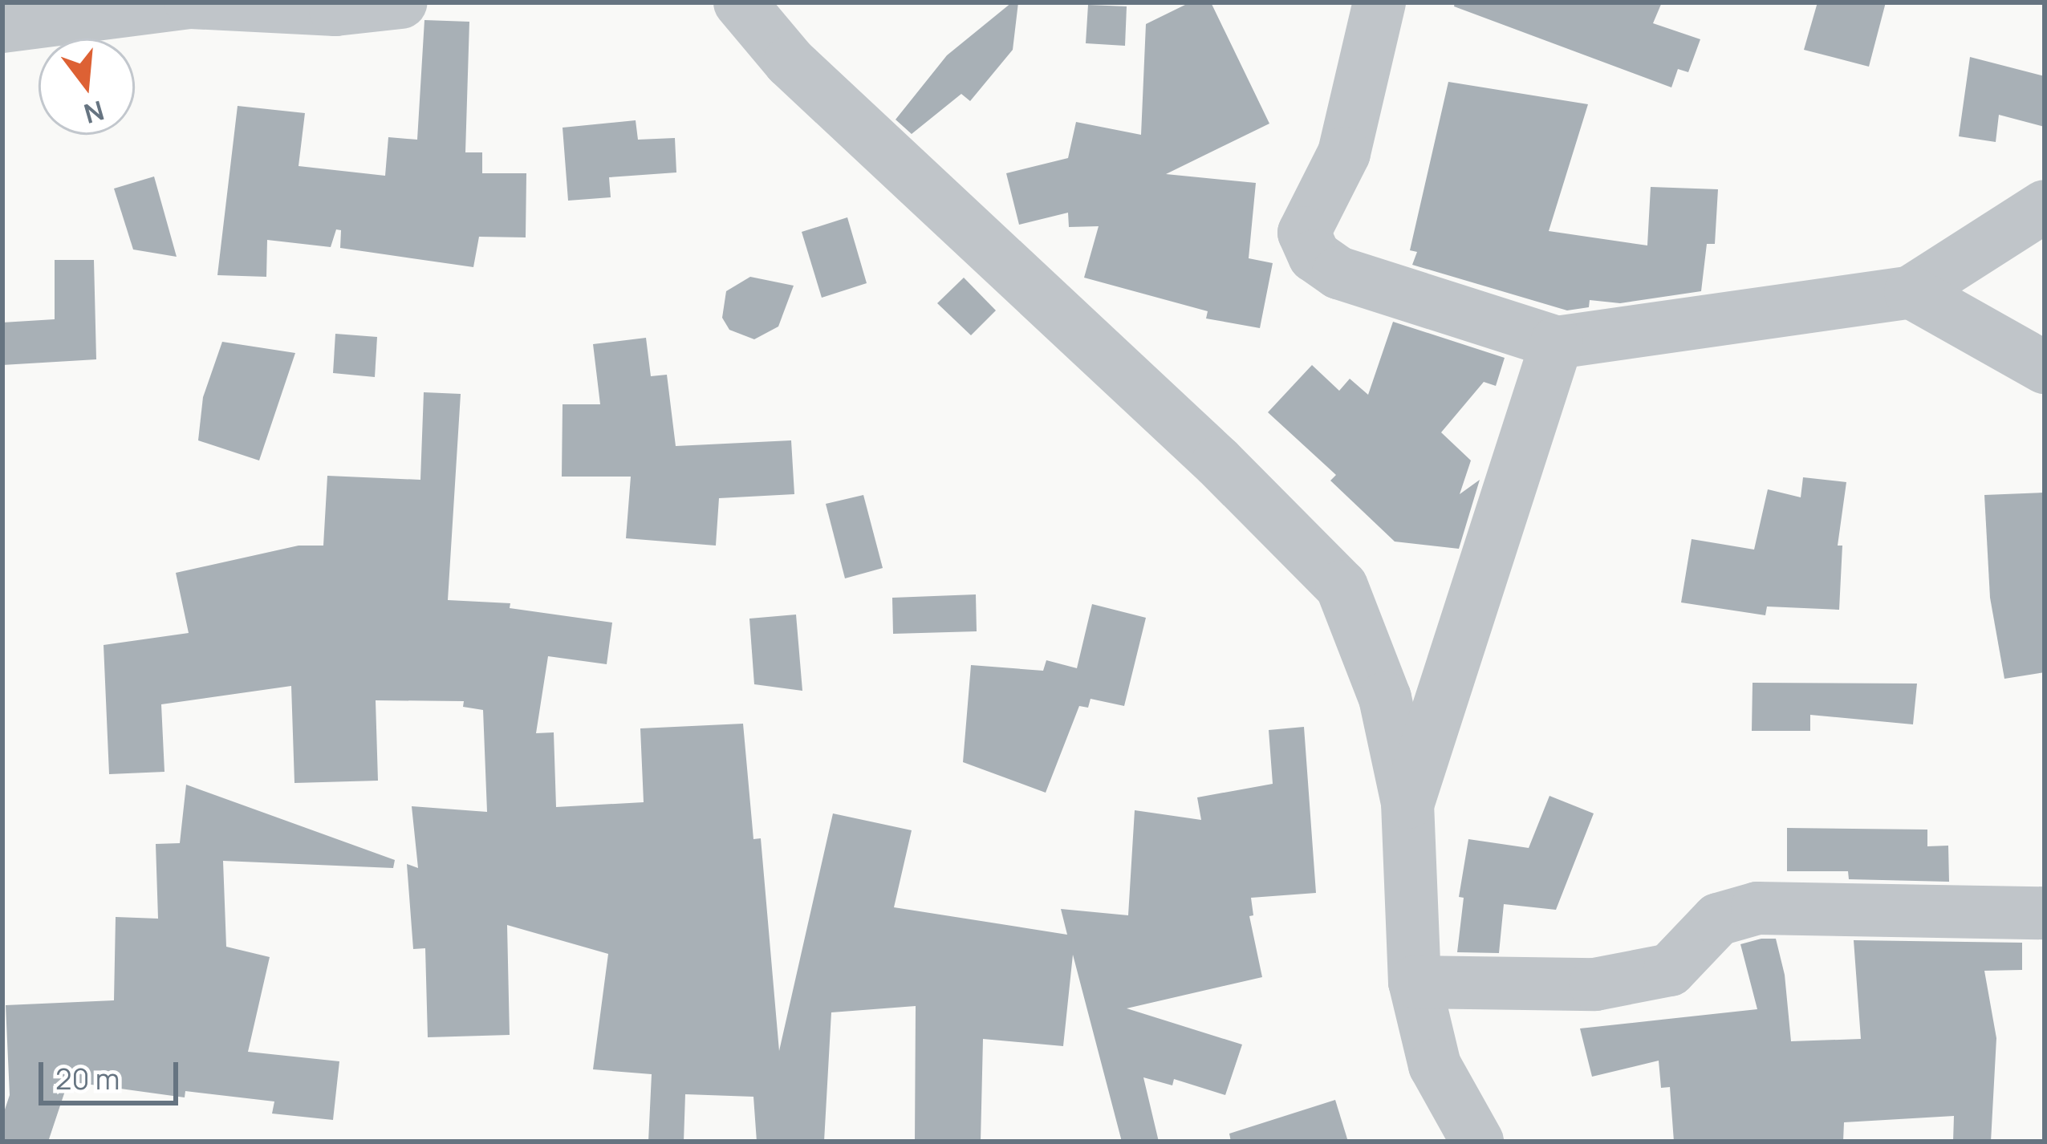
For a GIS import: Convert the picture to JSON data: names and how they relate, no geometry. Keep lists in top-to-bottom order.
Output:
{
  "scale_bar": "20 m",
  "north": "bottom"
}
